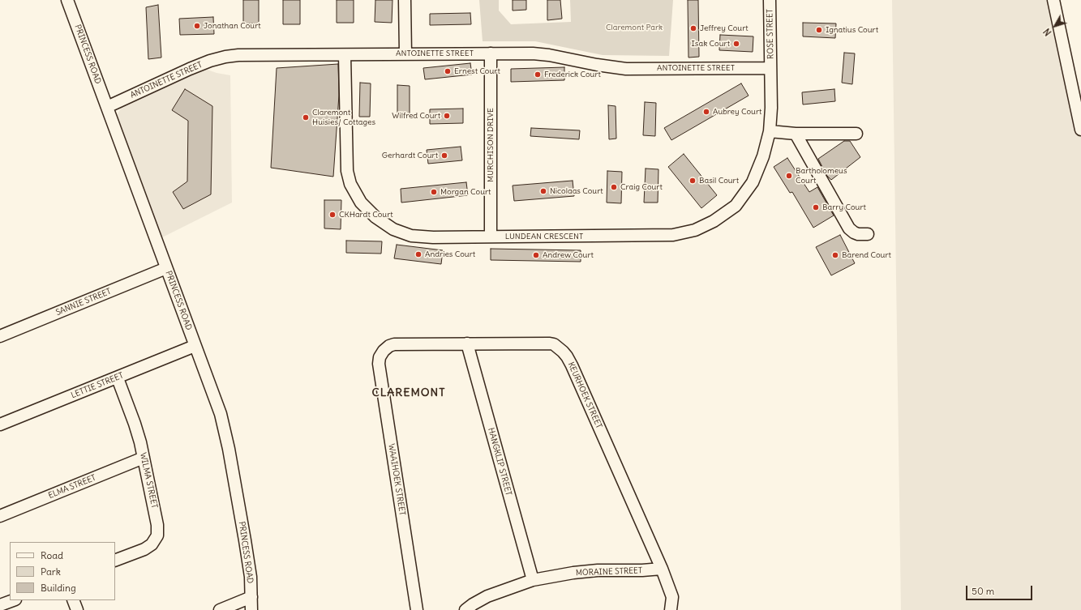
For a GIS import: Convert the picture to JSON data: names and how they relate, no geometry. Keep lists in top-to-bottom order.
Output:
{
  "streets": {
    "street": [
      "ROSE STREET",
      "ANTOINETTE STREET",
      "PRINCESS ROAD",
      "MURCHISON DRIVE",
      "LUNDEAN CRESCENT",
      "SANNIE STREET",
      "LETTIE STREET",
      "KEURHOEK STREET",
      "HANGKLIP STREET",
      "WAAIHOEK STREET",
      "WILMA STREET",
      "ELMA STREET",
      "MORAINE STREET"
    ]
  },
  "crossings": [
    ["ROSE STREET", "ANTOINETTE STREET"],
    ["ROSE STREET", "LUNDEAN CRESCENT"],
    ["ANTOINETTE STREET", "PRINCESS ROAD"],
    ["ANTOINETTE STREET", "MURCHISON DRIVE"],
    ["ANTOINETTE STREET", "LUNDEAN CRESCENT"],
    ["PRINCESS ROAD", "SANNIE STREET"],
    ["PRINCESS ROAD", "LETTIE STREET"],
    ["MURCHISON DRIVE", "LUNDEAN CRESCENT"],
    ["LETTIE STREET", "WILMA STREET"],
    ["KEURHOEK STREET", "HANGKLIP STREET"],
    ["KEURHOEK STREET", "WAAIHOEK STREET"],
    ["KEURHOEK STREET", "MORAINE STREET"],
    ["HANGKLIP STREET", "MORAINE STREET"],
    ["WILMA STREET", "ELMA STREET"]
  ],
  "districts": ["CLAREMONT"],
  "parks": ["Claremont Park"],
  "places": [
    "Jonathan Court",
    "Jeffrey Court",
    "Ignatius Court",
    "Isak Court",
    "Ernest Court",
    "Frederick Court",
    "Aubrey Court",
    "Wilfred Court",
    "Claremont Huisies/ Cottages",
    "Gerhardt Court",
    "Bartholomeus Court",
    "Basil Court",
    "Craig Court",
    "Nicolaas Court",
    "Morgan Court",
    "Barry Court",
    "CKHardt Court",
    "Andries Court",
    "Andrew Court",
    "Barend Court"
  ],
  "legend": ["Road", "Park", "Building"],
  "scale_bar": "50 m",
  "north": "bottom left"
}
